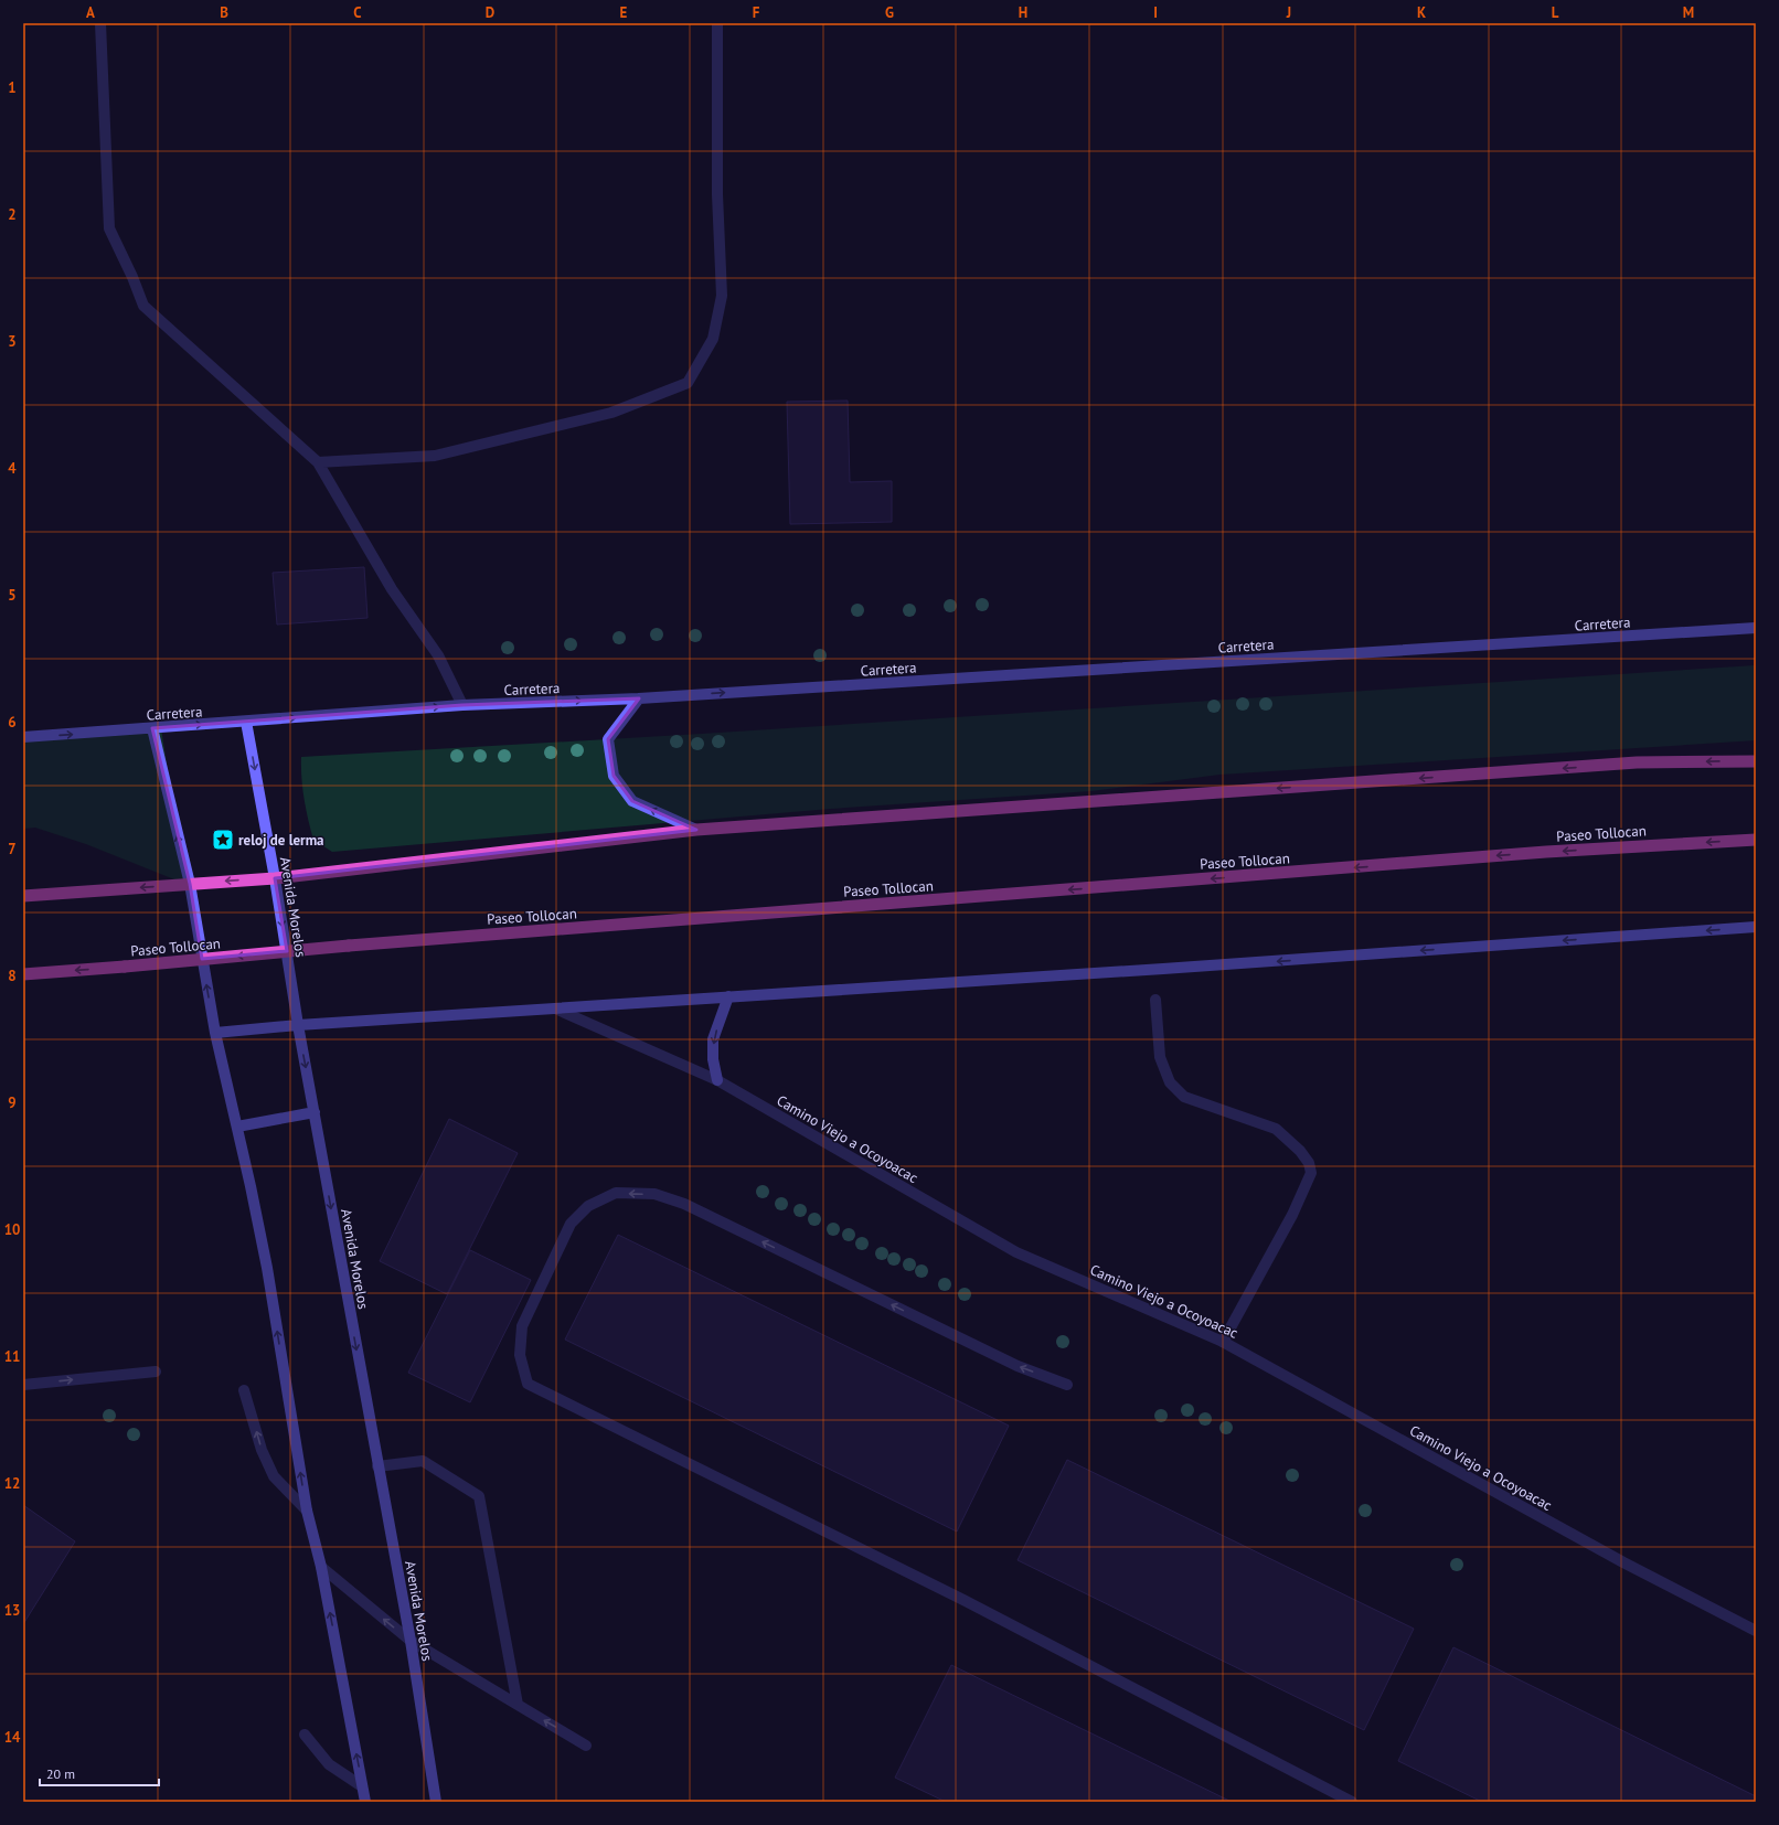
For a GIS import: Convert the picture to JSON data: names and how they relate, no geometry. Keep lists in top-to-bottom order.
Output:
{
  "streets": {
    "highway": ["Paseo Tollocan"],
    "main road": ["Carretera", "Avenida Morelos"],
    "street": ["Camino Viejo a Ocoyoacac"]
  },
  "crossings": [
    ["Carretera", "Avenida Morelos"]
  ],
  "one_way": ["Carretera"],
  "places": {
    "place": ["reloj de lerma"]
  },
  "scale_bar": "20 m",
  "grid": {
    "columns": [
      "A",
      "B",
      "C",
      "D",
      "E",
      "F",
      "G",
      "H",
      "I",
      "J",
      "K",
      "L",
      "M"
    ],
    "rows": [
      "1",
      "2",
      "3",
      "4",
      "5",
      "6",
      "7",
      "8",
      "9",
      "10",
      "11",
      "12",
      "13",
      "14"
    ]
  }
}
